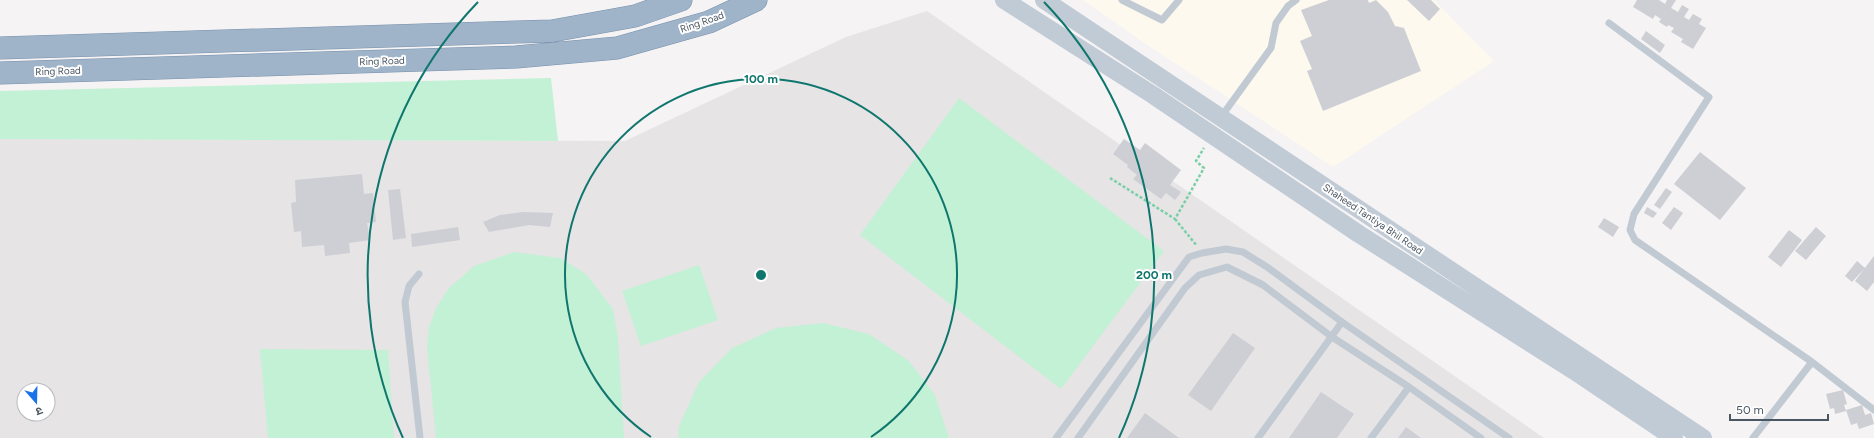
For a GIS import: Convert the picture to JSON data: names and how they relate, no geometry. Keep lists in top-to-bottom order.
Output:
{
  "streets": {
    "highway": ["Ring Road"],
    "main road": ["Shaheed Tantiya Bhil Road"]
  },
  "scale_bar": "50 m",
  "north": "bottom",
  "rings": ["100 m", "200 m"]
}
